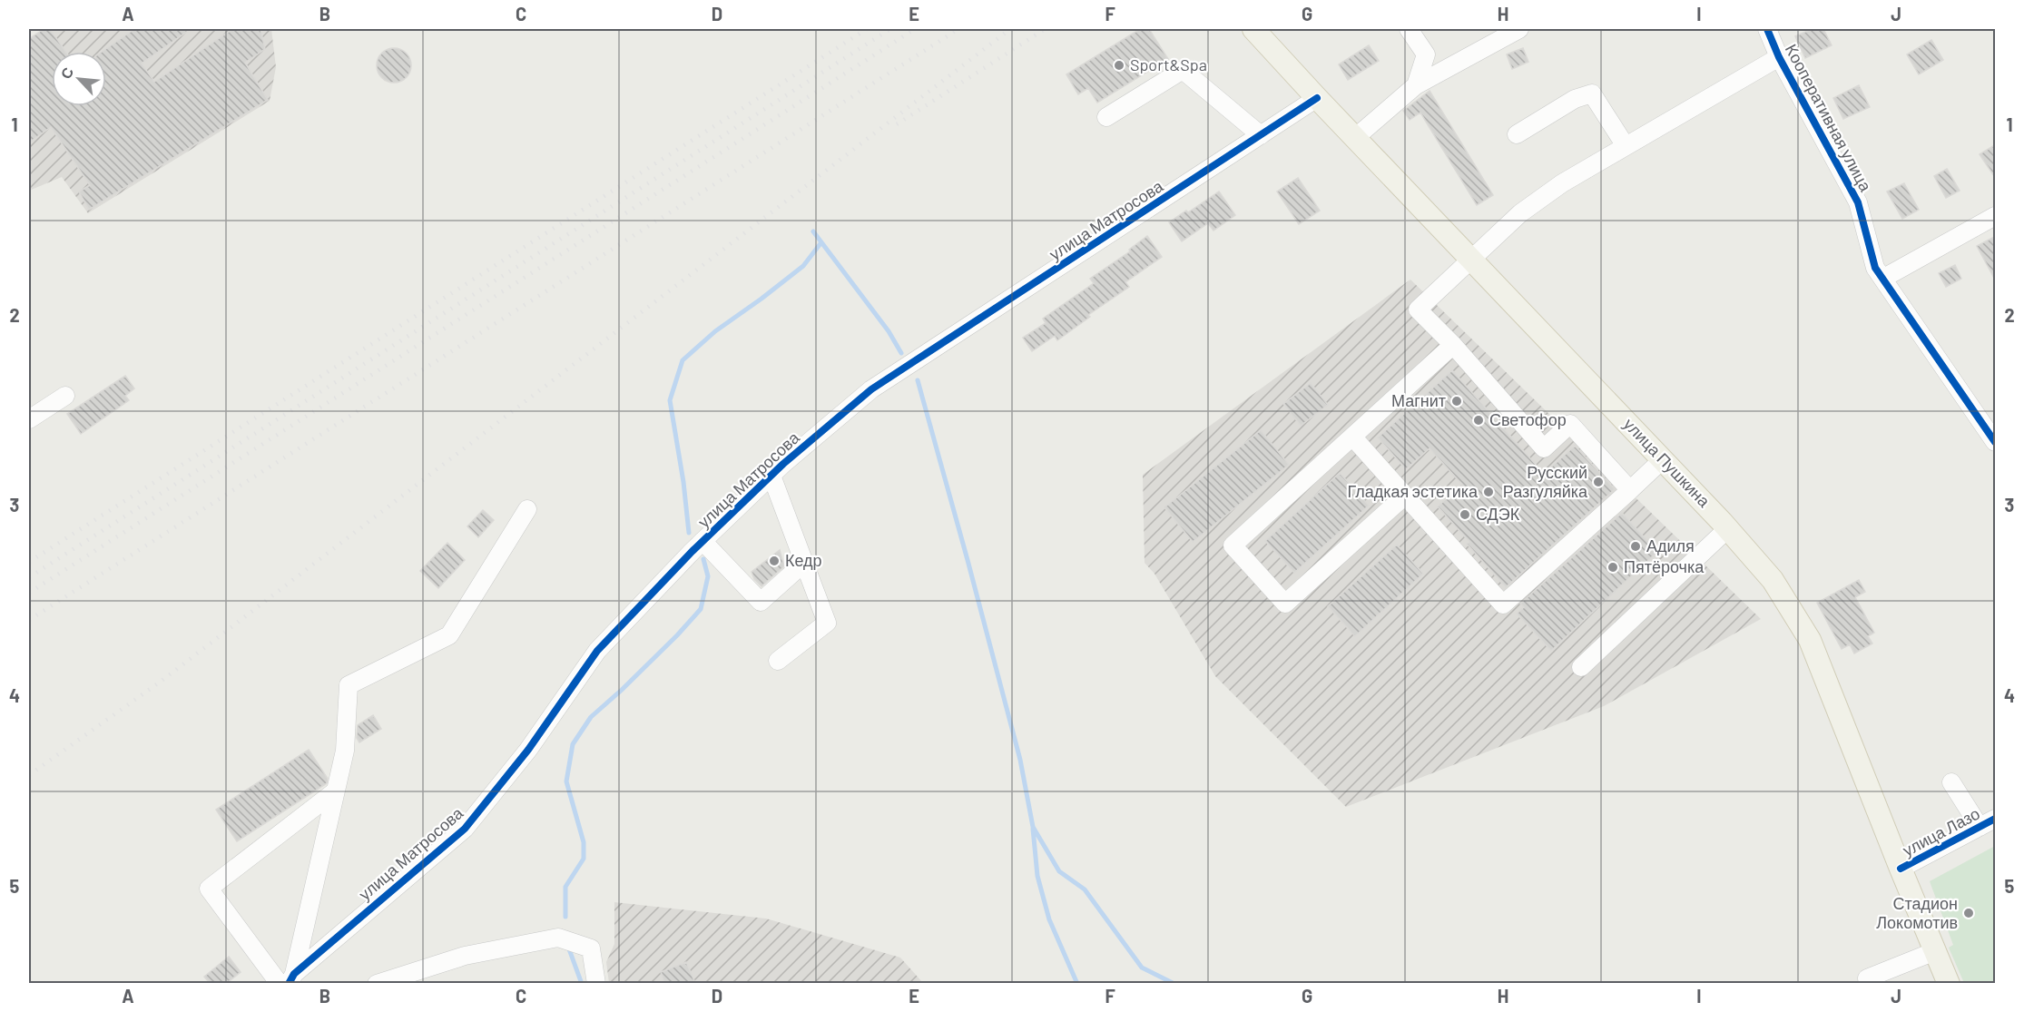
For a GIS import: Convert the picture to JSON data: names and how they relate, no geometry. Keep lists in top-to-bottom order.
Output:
{
  "streets": {
    "main road": ["улица Пушкина"],
    "street": ["Кооперативная улица", "улица Матросова", "улица Лазо"]
  },
  "crossings": [
    ["улица Матросова", "улица Пушкина"],
    ["улица Пушкина", "улица Лазо"]
  ],
  "places": [
    "Sport&Spa",
    "Магнит",
    "Светофор",
    "Русский Разгуляйка",
    "Гладкая эстетика",
    "СДЭК",
    "Адиля",
    "Кедр",
    "Пятёрочка",
    "Стадион Локомотив"
  ],
  "north": "top left",
  "grid": {
    "columns": [
      "A",
      "B",
      "C",
      "D",
      "E",
      "F",
      "G",
      "H",
      "I",
      "J"
    ],
    "rows": [
      "1",
      "2",
      "3",
      "4",
      "5"
    ]
  }
}
